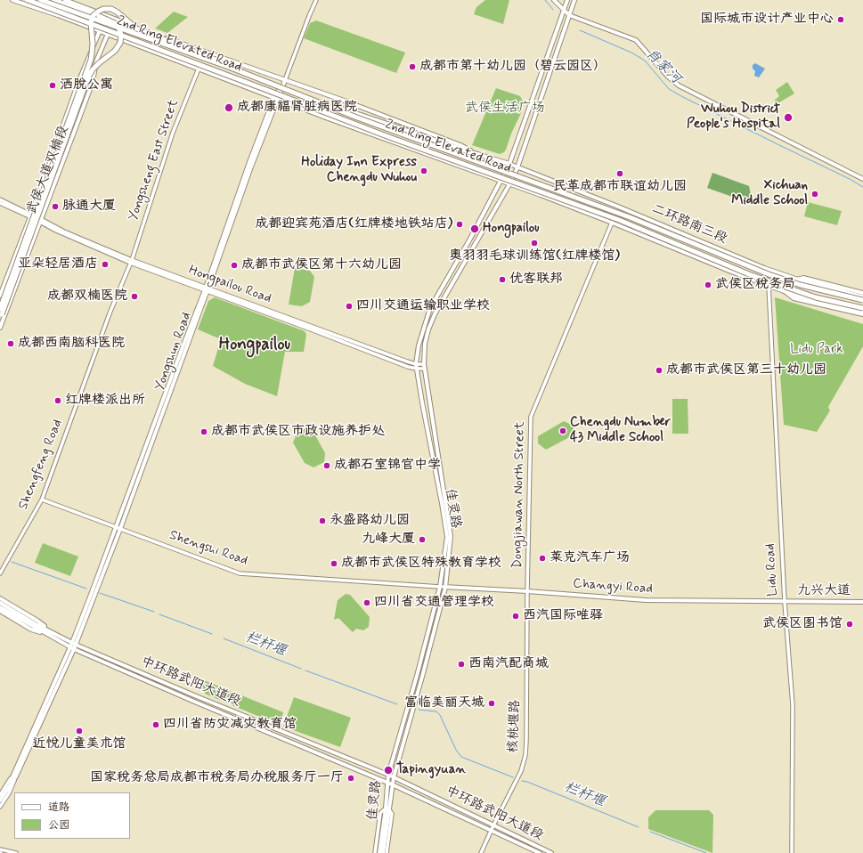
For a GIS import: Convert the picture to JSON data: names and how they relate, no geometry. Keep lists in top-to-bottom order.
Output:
{
  "streets": {
    "highway": ["2nd Ring Elevated Road"],
    "main road": [
      "武侯大道双楠段",
      "二环路南三段",
      "Yongshun Road",
      "佳灵路",
      "Changyi Road",
      "九兴大道",
      "中环路武阳大道段"
    ],
    "street": [
      "Yongsheng East Street",
      "Hongpailou Road",
      "Shengfeng Road",
      "Dongjiawan North Street",
      "Shengshi Road",
      "Lidu Road",
      "核桃堰路"
    ]
  },
  "crossings": [
    ["Yongsheng East Street", "二环路南三段"],
    ["Yongsheng East Street", "Hongpailou Road"],
    ["Yongsheng East Street", "Shengfeng Road"],
    ["武侯大道双楠段", "二环路南三段"],
    ["武侯大道双楠段", "Hongpailou Road"],
    ["二环路南三段", "Yongshun Road"],
    ["二环路南三段", "Dongjiawan North Street"],
    ["二环路南三段", "佳灵路"],
    ["二环路南三段", "Lidu Road"],
    ["Hongpailou Road", "Yongshun Road"],
    ["Hongpailou Road", "Shengfeng Road"],
    ["Hongpailou Road", "佳灵路"],
    ["Yongshun Road", "Shengshi Road"],
    ["Yongshun Road", "中环路武阳大道段"],
    ["Shengfeng Road", "Shengshi Road"],
    ["Dongjiawan North Street", "Changyi Road"],
    ["Dongjiawan North Street", "核桃堰路"],
    ["佳灵路", "Shengshi Road"],
    ["佳灵路", "Changyi Road"],
    ["佳灵路", "中环路武阳大道段"],
    ["Shengshi Road", "Changyi Road"],
    ["Lidu Road", "Changyi Road"],
    ["Lidu Road", "九兴大道"],
    ["Changyi Road", "九兴大道"],
    ["Changyi Road", "核桃堰路"],
    ["中环路武阳大道段", "核桃堰路"]
  ],
  "districts": ["Hongpailou"],
  "water": ["肖家河", "栏杆堰"],
  "parks": ["武侯生活广场", "Lidu Park"],
  "places": [
    "国际城市设计产业中心",
    "成都市第十幼儿园（碧云园区）",
    "洒脱公寓",
    "成都康福肾脏病医院",
    "Wuhou District People's Hospital",
    "Holiday Inn Express Chengdu Wuhou",
    "民革成都市联谊幼儿园",
    "Xichuan Middle School",
    "脉通大厦",
    "成都迎宾苑酒店(红牌楼地铁站店)",
    "Hongpailou",
    "奥羽羽毛球训练馆(红牌楼馆)",
    "亚朵轻居酒店",
    "成都市武侯区第十六幼儿园",
    "优客联邦",
    "武侯区税务局",
    "成都双楠医院",
    "四川交通运输职业学校",
    "成都西南脑科医院",
    "成都市武侯区第三十幼儿园",
    "红牌楼派出所",
    "Chengdu Number 43 Middle School",
    "成都市武侯区市政设施养护处",
    "成都石室锦官中学",
    "永盛路幼儿园",
    "九峰大厦",
    "莱克汽车广场",
    "成都市武侯区特殊教育学校",
    "四川省交通管理学校",
    "西汽国际唯驿",
    "武侯区图书馆",
    "西南汽配商城",
    "富临美丽天城",
    "四川省防灾减灾教育馆",
    "近悦儿童美术馆",
    "Tapingyuan",
    "国家税务总局成都市税务局办税服务厅一厅"
  ],
  "legend": ["道路", "公园"]
}
